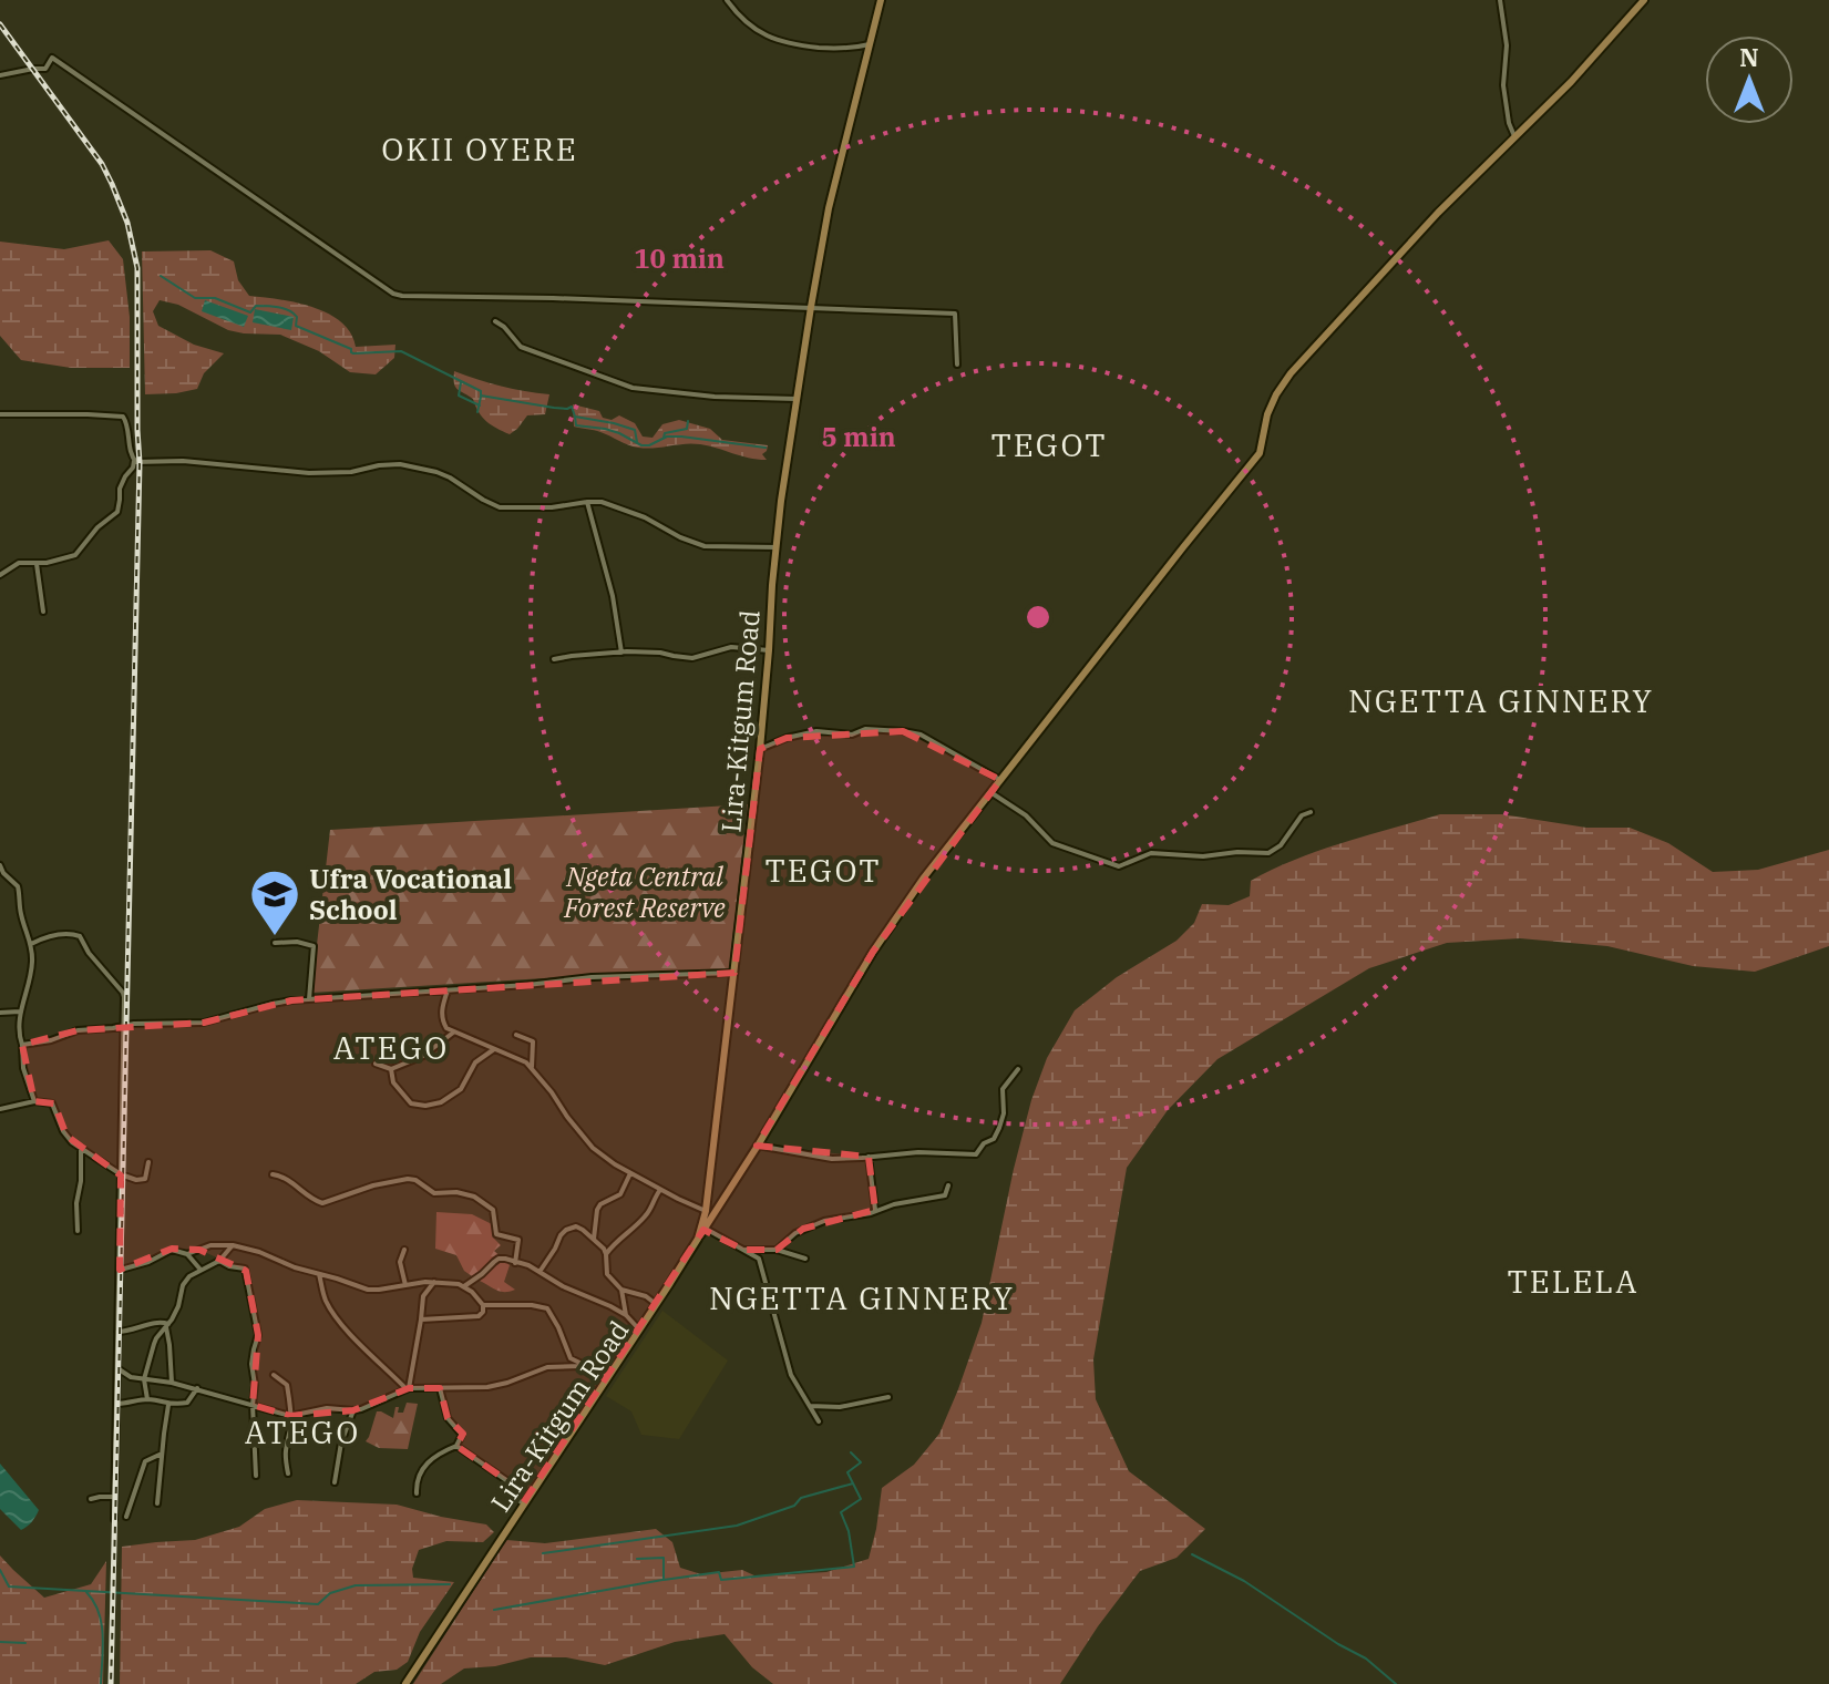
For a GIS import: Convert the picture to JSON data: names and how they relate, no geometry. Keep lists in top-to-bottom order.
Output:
{
  "streets": {
    "main road": ["Lira-Kitgum Road"]
  },
  "districts": [
    "OKII OYERE",
    "TEGOT",
    "NGETTA GINNERY",
    "TEGOT",
    "ATEGO",
    "TELELA",
    "NGETTA GINNERY",
    "ATEGO"
  ],
  "parks": ["Ngeta Central Forest Reserve"],
  "places": {
    "school or university": ["Ufra Vocational School"]
  },
  "north": "top",
  "rings": ["10 min", "5 min"]
}
